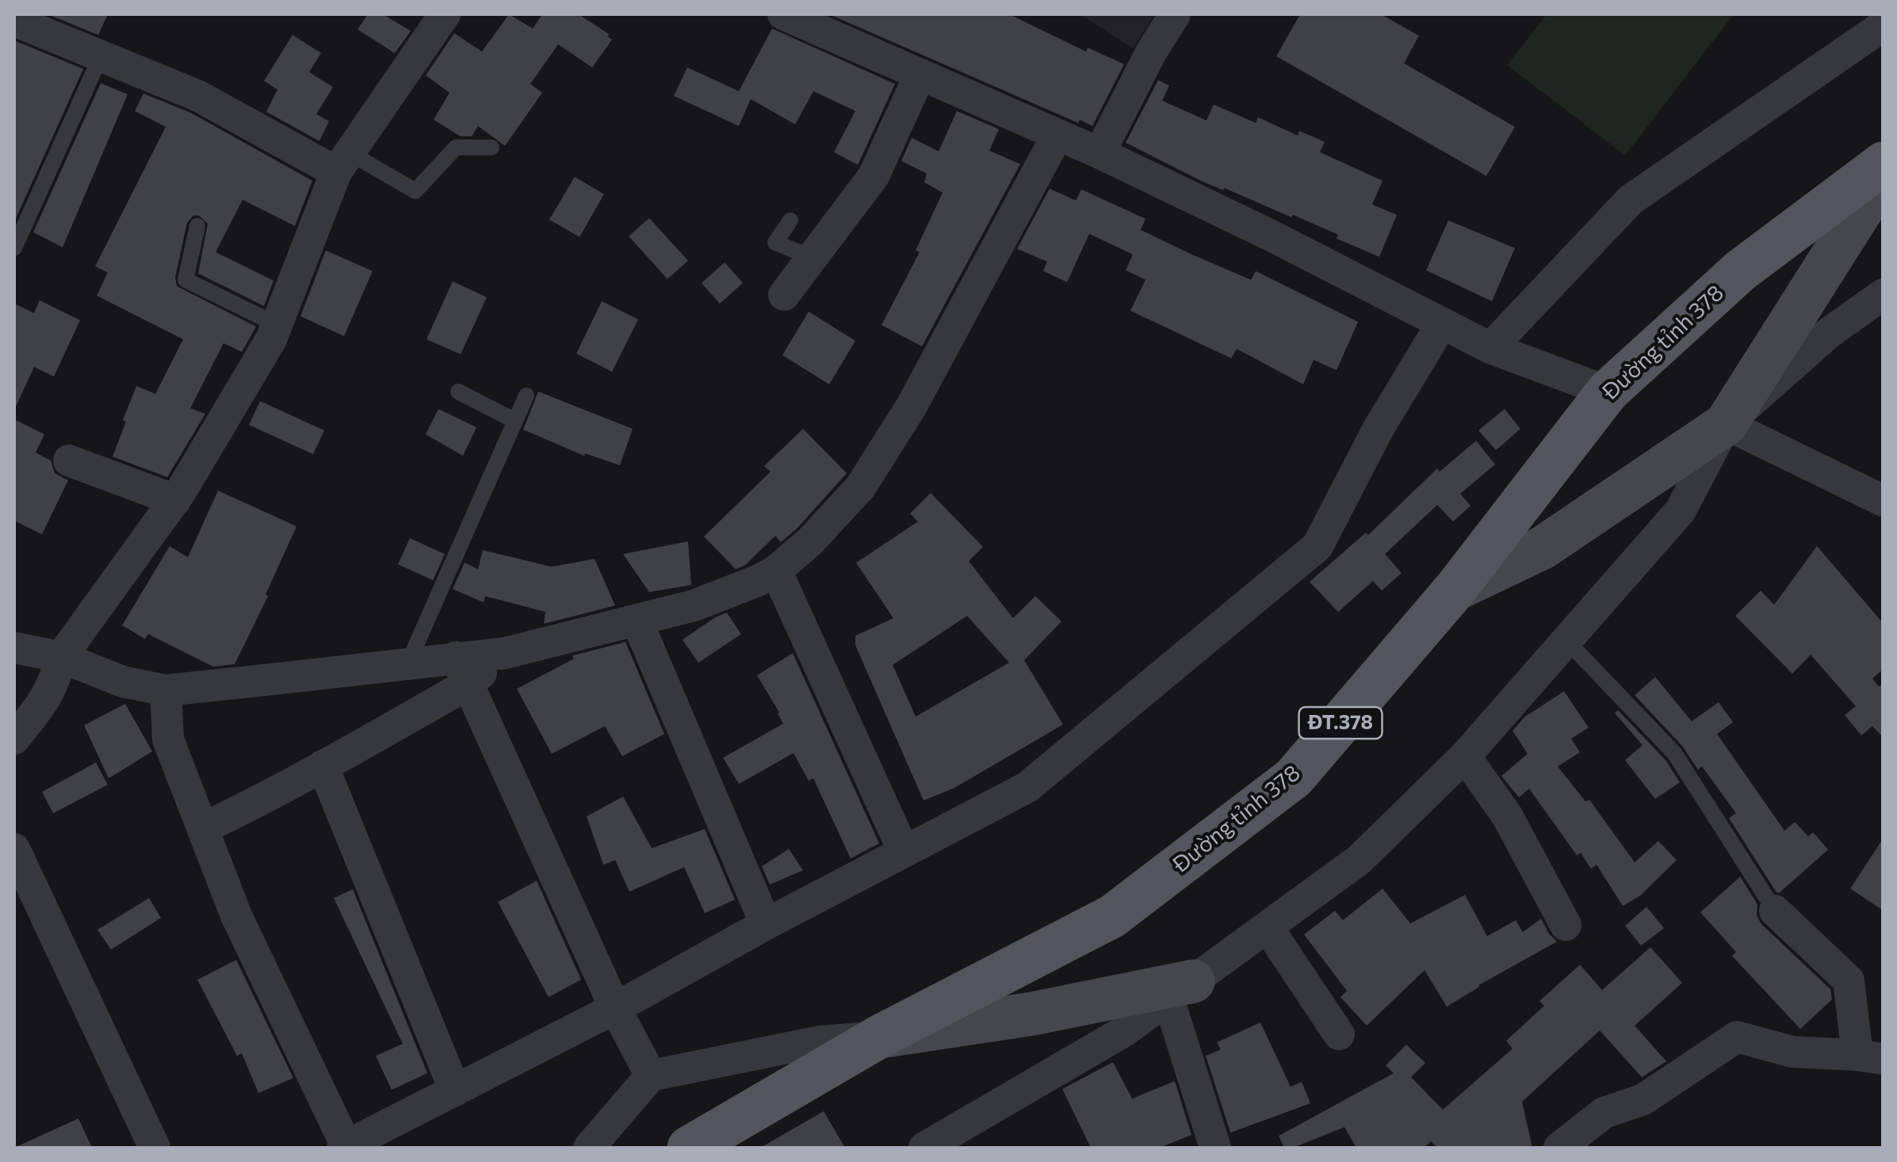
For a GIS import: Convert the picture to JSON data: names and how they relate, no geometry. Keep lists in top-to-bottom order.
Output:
{
  "streets": {
    "main road": ["Đường tỉnh 378", "ĐT.378"]
  }
}
